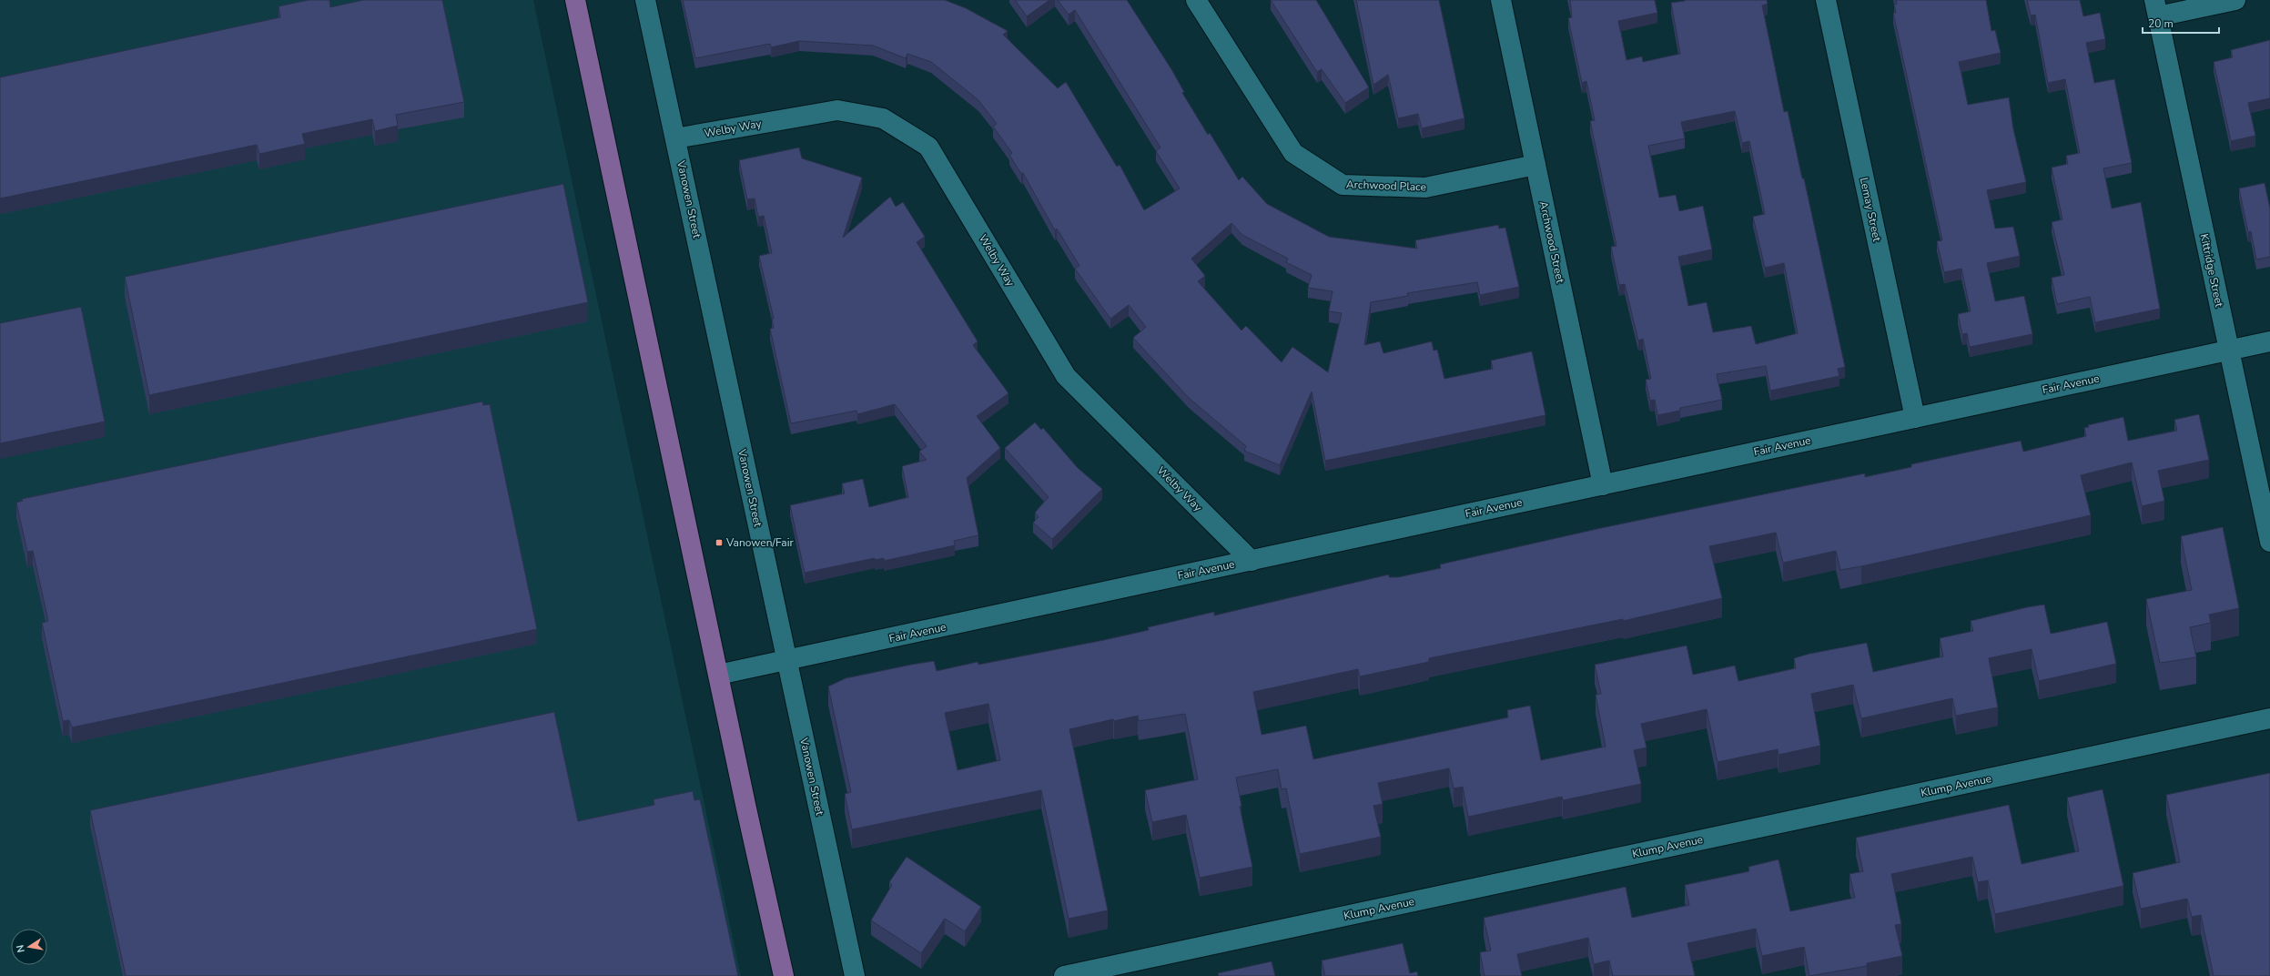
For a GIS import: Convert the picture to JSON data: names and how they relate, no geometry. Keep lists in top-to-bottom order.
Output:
{
  "streets": {
    "street": [
      "Welby Way",
      "Archwood Place",
      "Vanowen Street",
      "Lemay Street",
      "Archwood Street",
      "Kittridge Street",
      "Fair Avenue",
      "Klump Avenue"
    ]
  },
  "crossings": [
    ["Welby Way", "Vanowen Street"],
    ["Welby Way", "Fair Avenue"],
    ["Archwood Place", "Archwood Street"],
    ["Vanowen Street", "Fair Avenue"],
    ["Lemay Street", "Fair Avenue"],
    ["Archwood Street", "Fair Avenue"],
    ["Kittridge Street", "Fair Avenue"]
  ],
  "places": {
    "transit": ["Vanowen/Fair"]
  },
  "scale_bar": "20 m",
  "north": "left"
}
